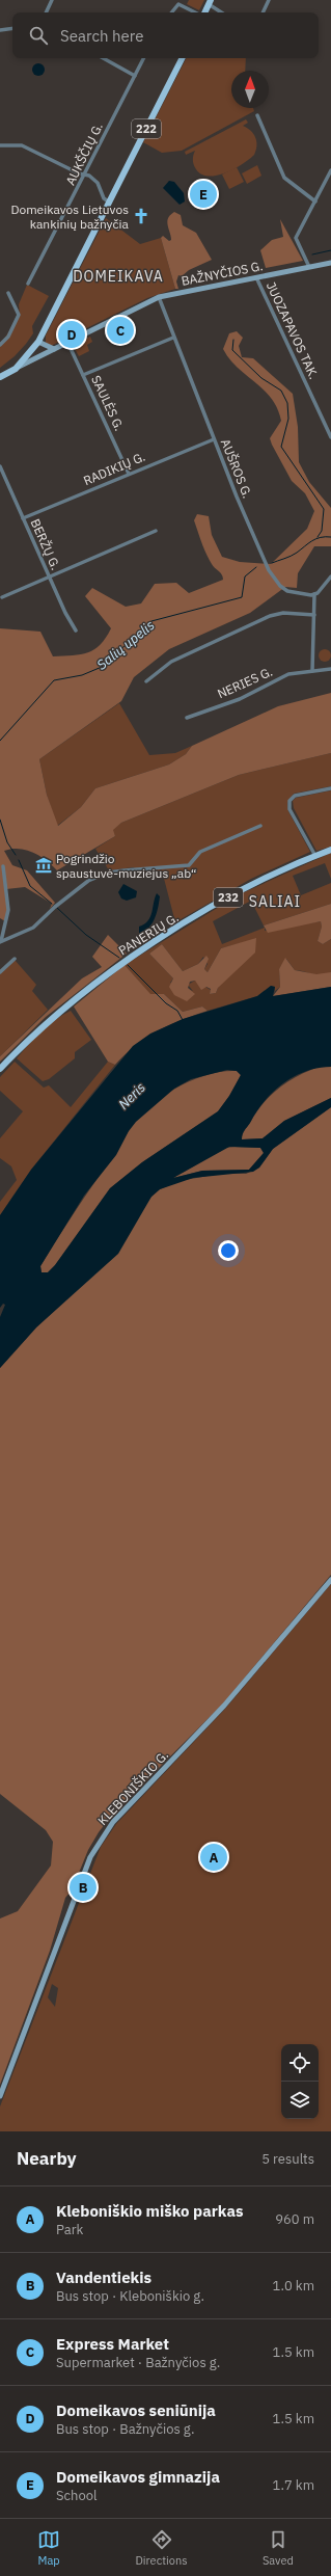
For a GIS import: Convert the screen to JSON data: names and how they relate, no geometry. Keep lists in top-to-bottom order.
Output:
{
  "streets": {
    "main road": ["222", "232", "PANERIŲ G."],
    "street": [
      "AUKŠČIŲ G.",
      "BAŽNYČIOS G.",
      "JUOZAPAVOS TAK.",
      "SAULĖS G.",
      "RADIKIŲ G.",
      "AUŠROS G.",
      "BERŽŲ G.",
      "NERIES G.",
      "KLEBONIŠKIO G."
    ]
  },
  "crossings": [
    ["222", "BAŽNYČIOS G."],
    ["BAŽNYČIOS G.", "JUOZAPAVOS TAK."],
    ["BAŽNYČIOS G.", "SAULĖS G."],
    ["BAŽNYČIOS G.", "AUŠROS G."],
    ["SAULĖS G.", "RADIKIŲ G."],
    ["RADIKIŲ G.", "AUŠROS G."],
    ["RADIKIŲ G.", "BERŽŲ G."]
  ],
  "districts": ["DOMEIKAVA", "SALIAI"],
  "water": ["Salių upelis", "Neris"],
  "places": {
    "church": ["Domeikavos Lietuvos kankinių bažnyčia"],
    "museum": ["Pogrindžio spaustuvė-muziejus „ab“"]
  },
  "north": "top",
  "page": {
    "search": "Search here",
    "pins": [
      "E",
      "C",
      "D",
      "A",
      "B"
    ],
    "heading": ["Nearby", "5 results"],
    "list": [
      {
        "mark": "A",
        "name": "Kleboniškio miško parkas",
        "note": "Park",
        "value": "960 m"
      },
      {
        "mark": "B",
        "name": "Vandentiekis",
        "note": "Bus stop · Kleboniškio g.",
        "value": "1.0 km"
      },
      {
        "mark": "C",
        "name": "Express Market",
        "note": "Supermarket · Bažnyčios g.",
        "value": "1.5 km"
      },
      {
        "mark": "D",
        "name": "Domeikavos seniūnija",
        "note": "Bus stop · Bažnyčios g.",
        "value": "1.5 km"
      },
      {
        "mark": "E",
        "name": "Domeikavos gimnazija",
        "note": "School",
        "value": "1.7 km"
      }
    ],
    "nav": ["Map", "Directions", "Saved"]
  }
}
